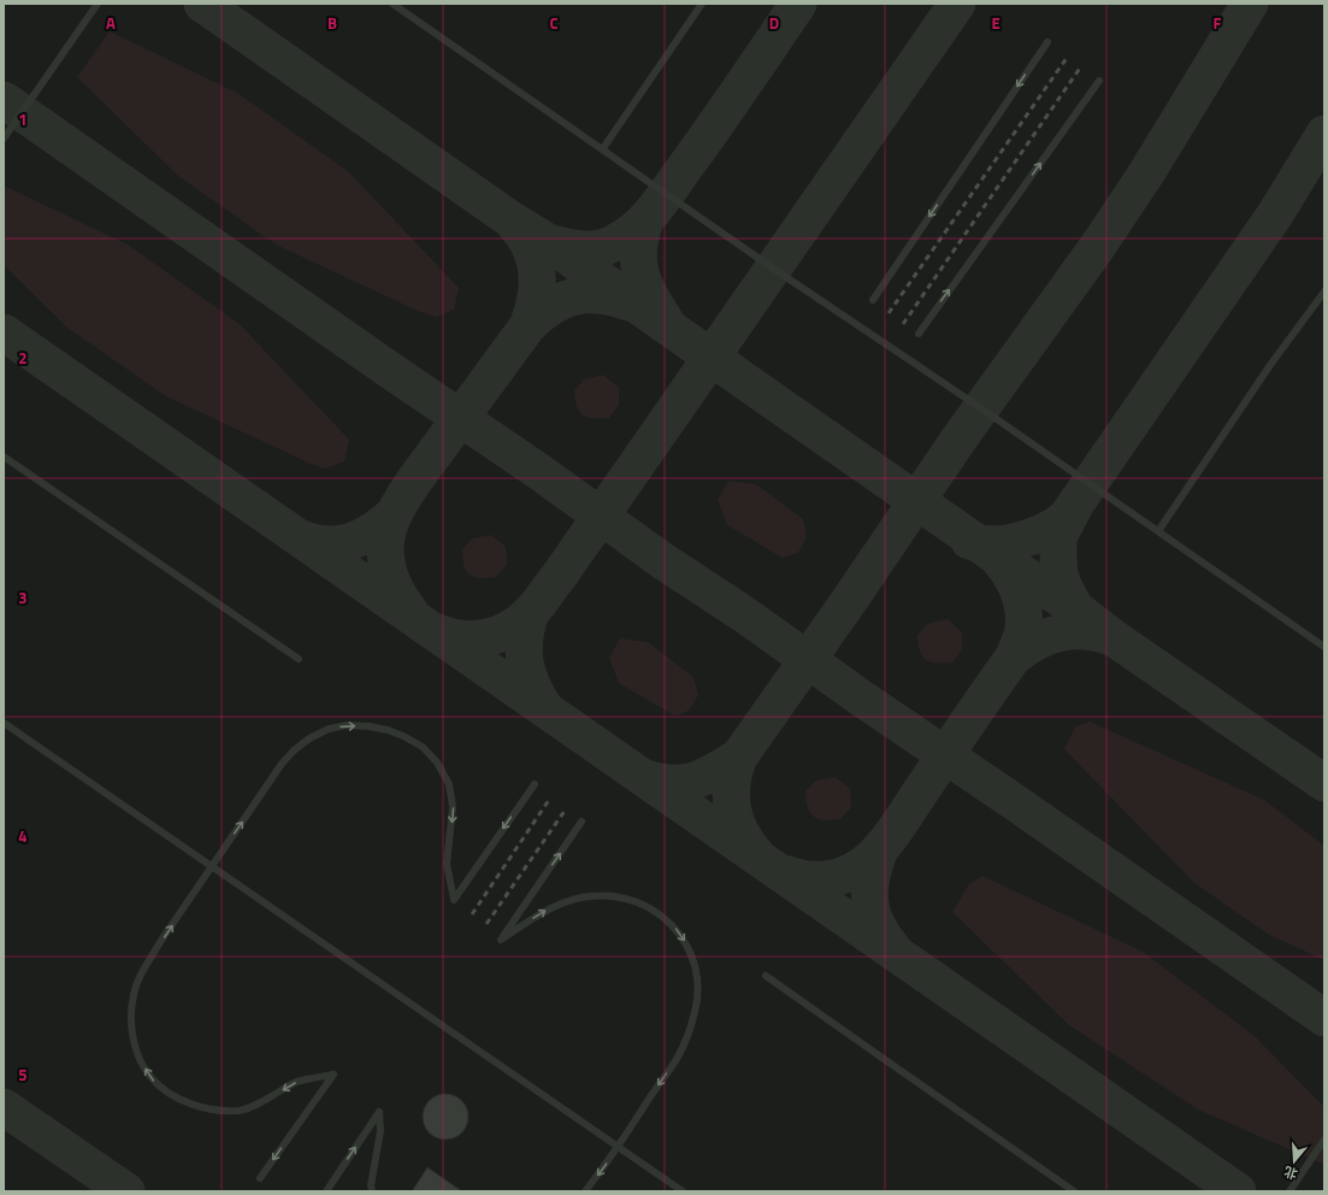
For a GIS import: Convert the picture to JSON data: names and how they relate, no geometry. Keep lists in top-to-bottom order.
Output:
{
  "north": "bottom",
  "grid": {
    "columns": [
      "A",
      "B",
      "C",
      "D",
      "E",
      "F"
    ],
    "rows": [
      "1",
      "2",
      "3",
      "4",
      "5"
    ]
  }
}
